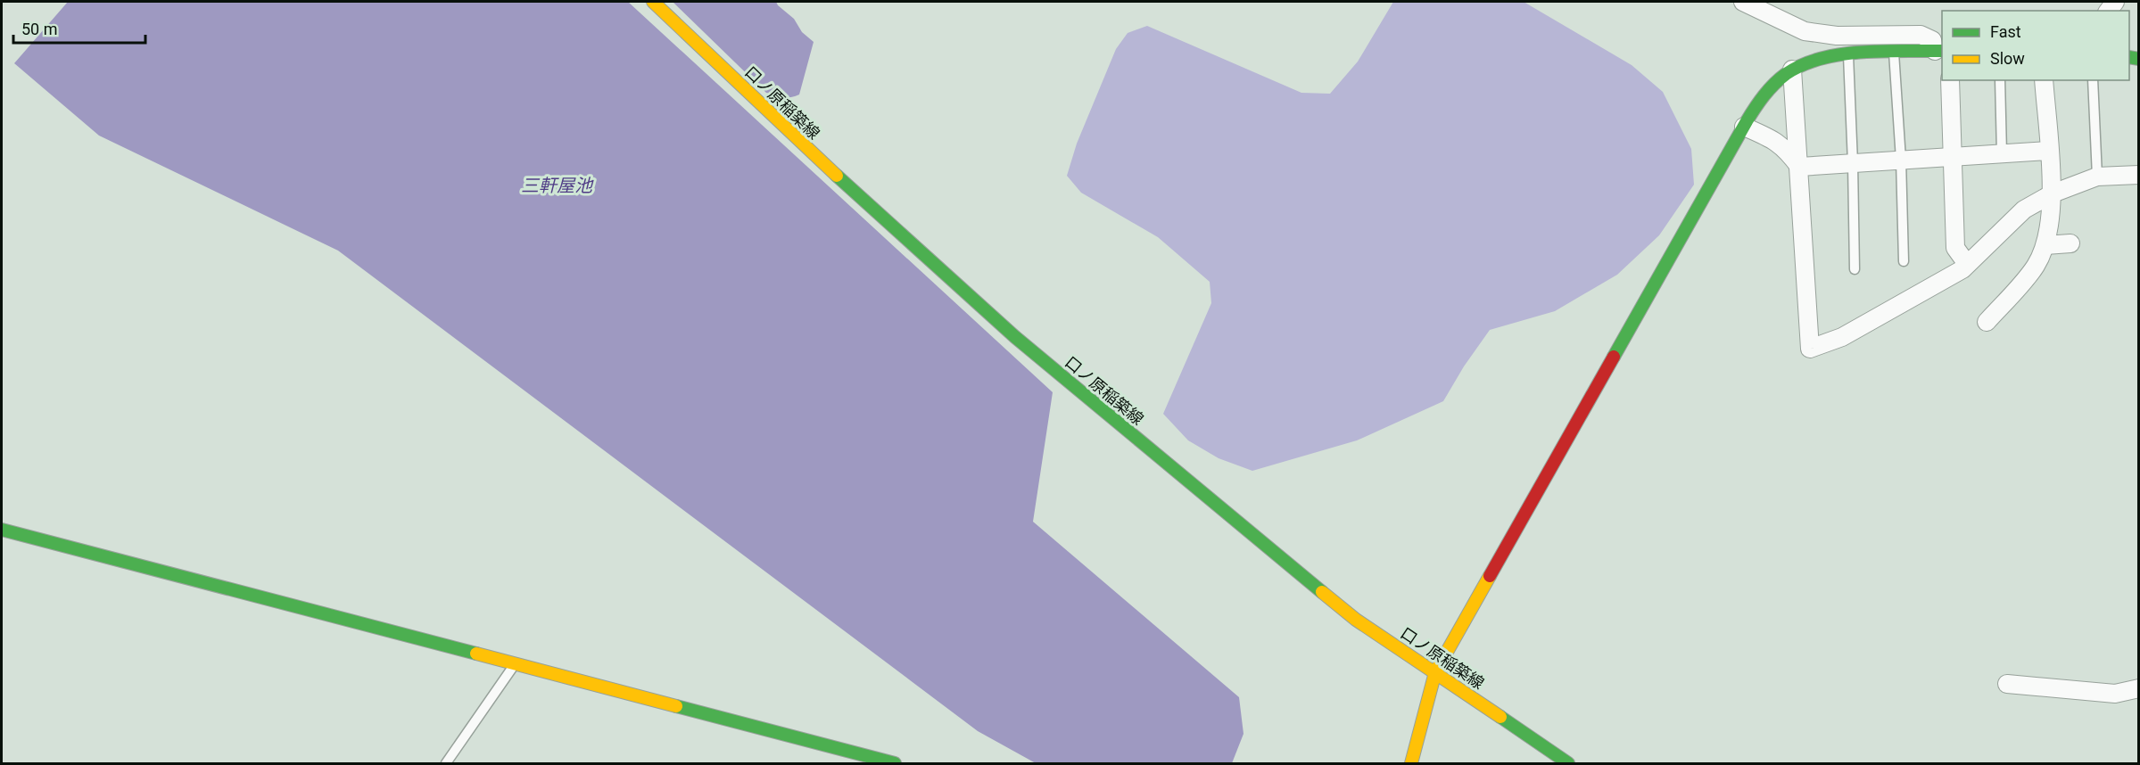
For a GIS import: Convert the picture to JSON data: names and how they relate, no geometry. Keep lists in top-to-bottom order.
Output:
{
  "streets": {
    "street": ["口ノ原稲築線"]
  },
  "water": ["三軒屋池"],
  "legend": ["Fast", "Slow"],
  "scale_bar": "50 m"
}
